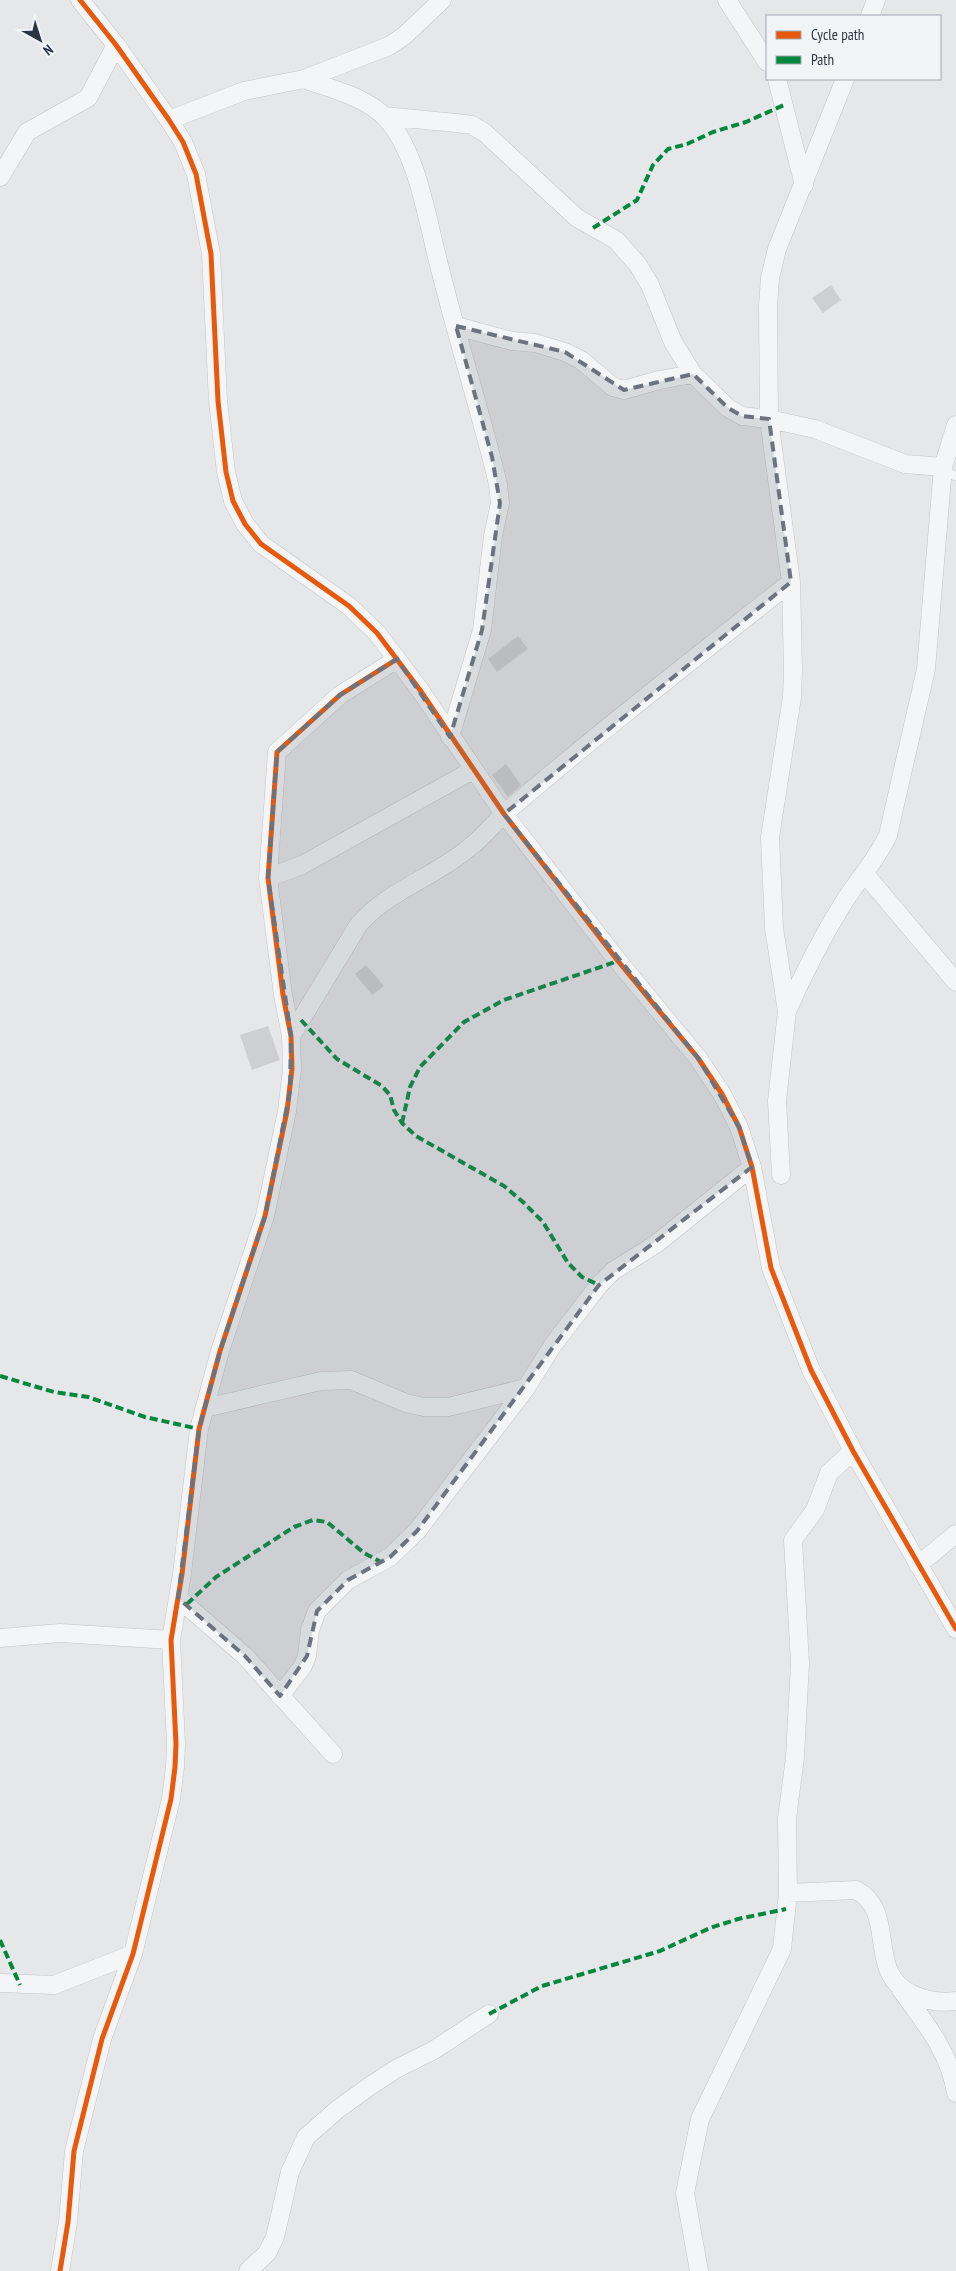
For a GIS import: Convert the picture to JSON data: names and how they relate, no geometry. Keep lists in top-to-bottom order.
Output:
{
  "legend": ["Cycle path", "Path"],
  "north": "bottom right"
}
